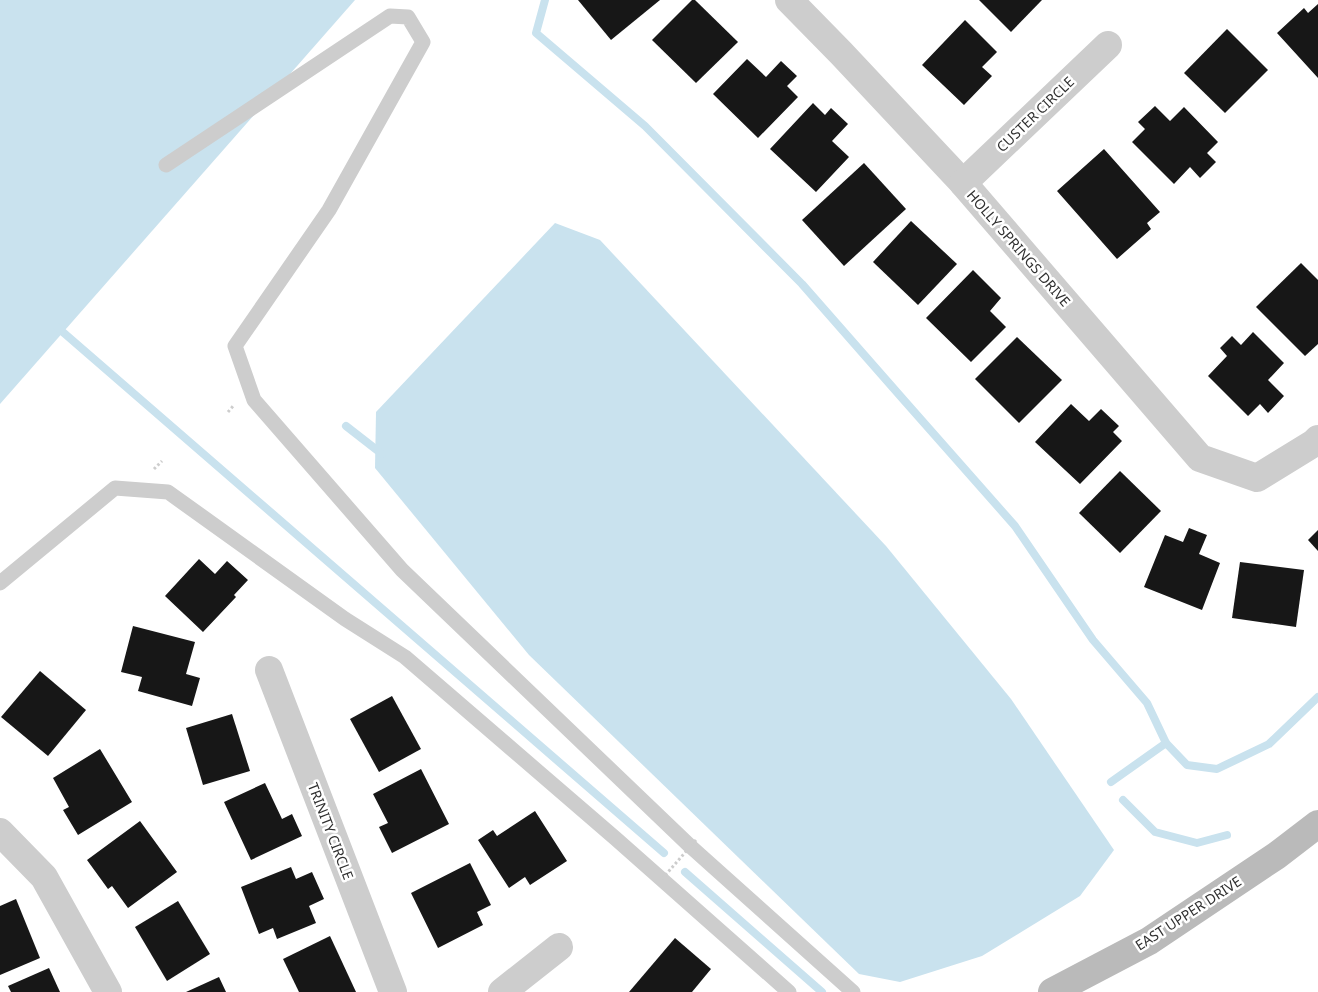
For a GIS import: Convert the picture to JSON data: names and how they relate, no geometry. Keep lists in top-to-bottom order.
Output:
{
  "streets": {
    "main road": ["EAST UPPER DRIVE"],
    "street": ["CUSTER CIRCLE", "HOLLY SPRINGS DRIVE", "TRINITY CIRCLE"]
  },
  "crossings": [
    ["CUSTER CIRCLE", "HOLLY SPRINGS DRIVE"]
  ]
}
